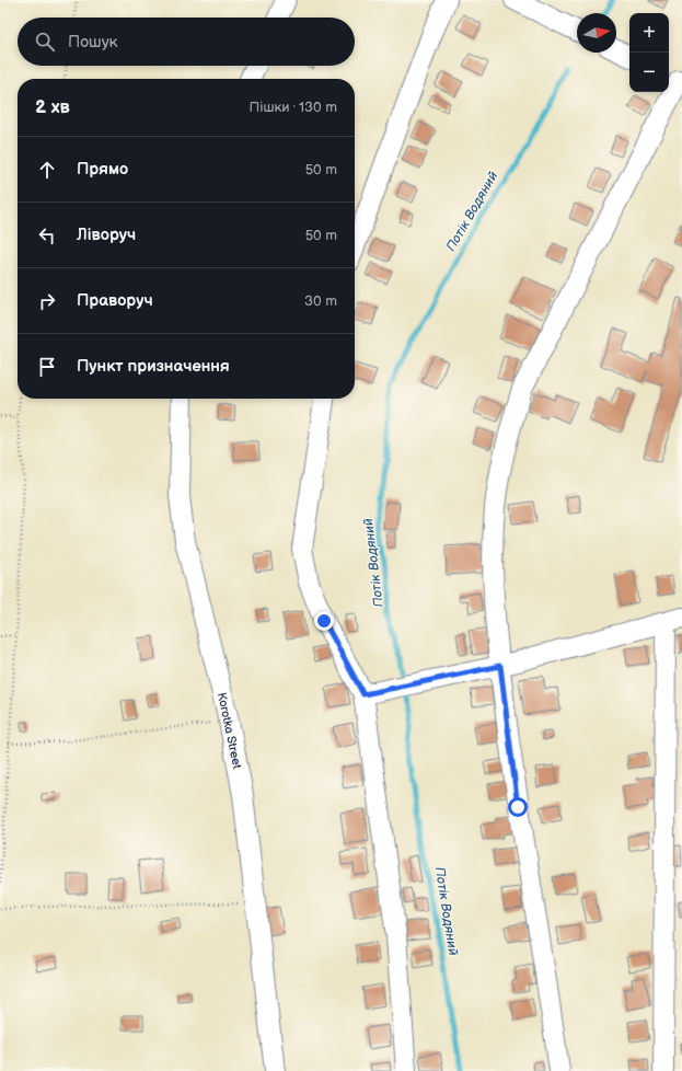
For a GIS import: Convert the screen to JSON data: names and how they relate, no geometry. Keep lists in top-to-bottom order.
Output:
{
  "streets": {
    "street": ["Korotka Street"]
  },
  "water": ["Потік Водяний"],
  "north": "right",
  "page": {
    "map_buttons": ["+", "−"],
    "search": "Пошук",
    "heading": ["2 хв", "Пішки · 130 m"],
    "list": [
      ["Прямо", "50 m"],
      ["Ліворуч", "50 m"],
      ["Праворуч", "30 m"],
      "Пункт призначення"
    ]
  }
}
